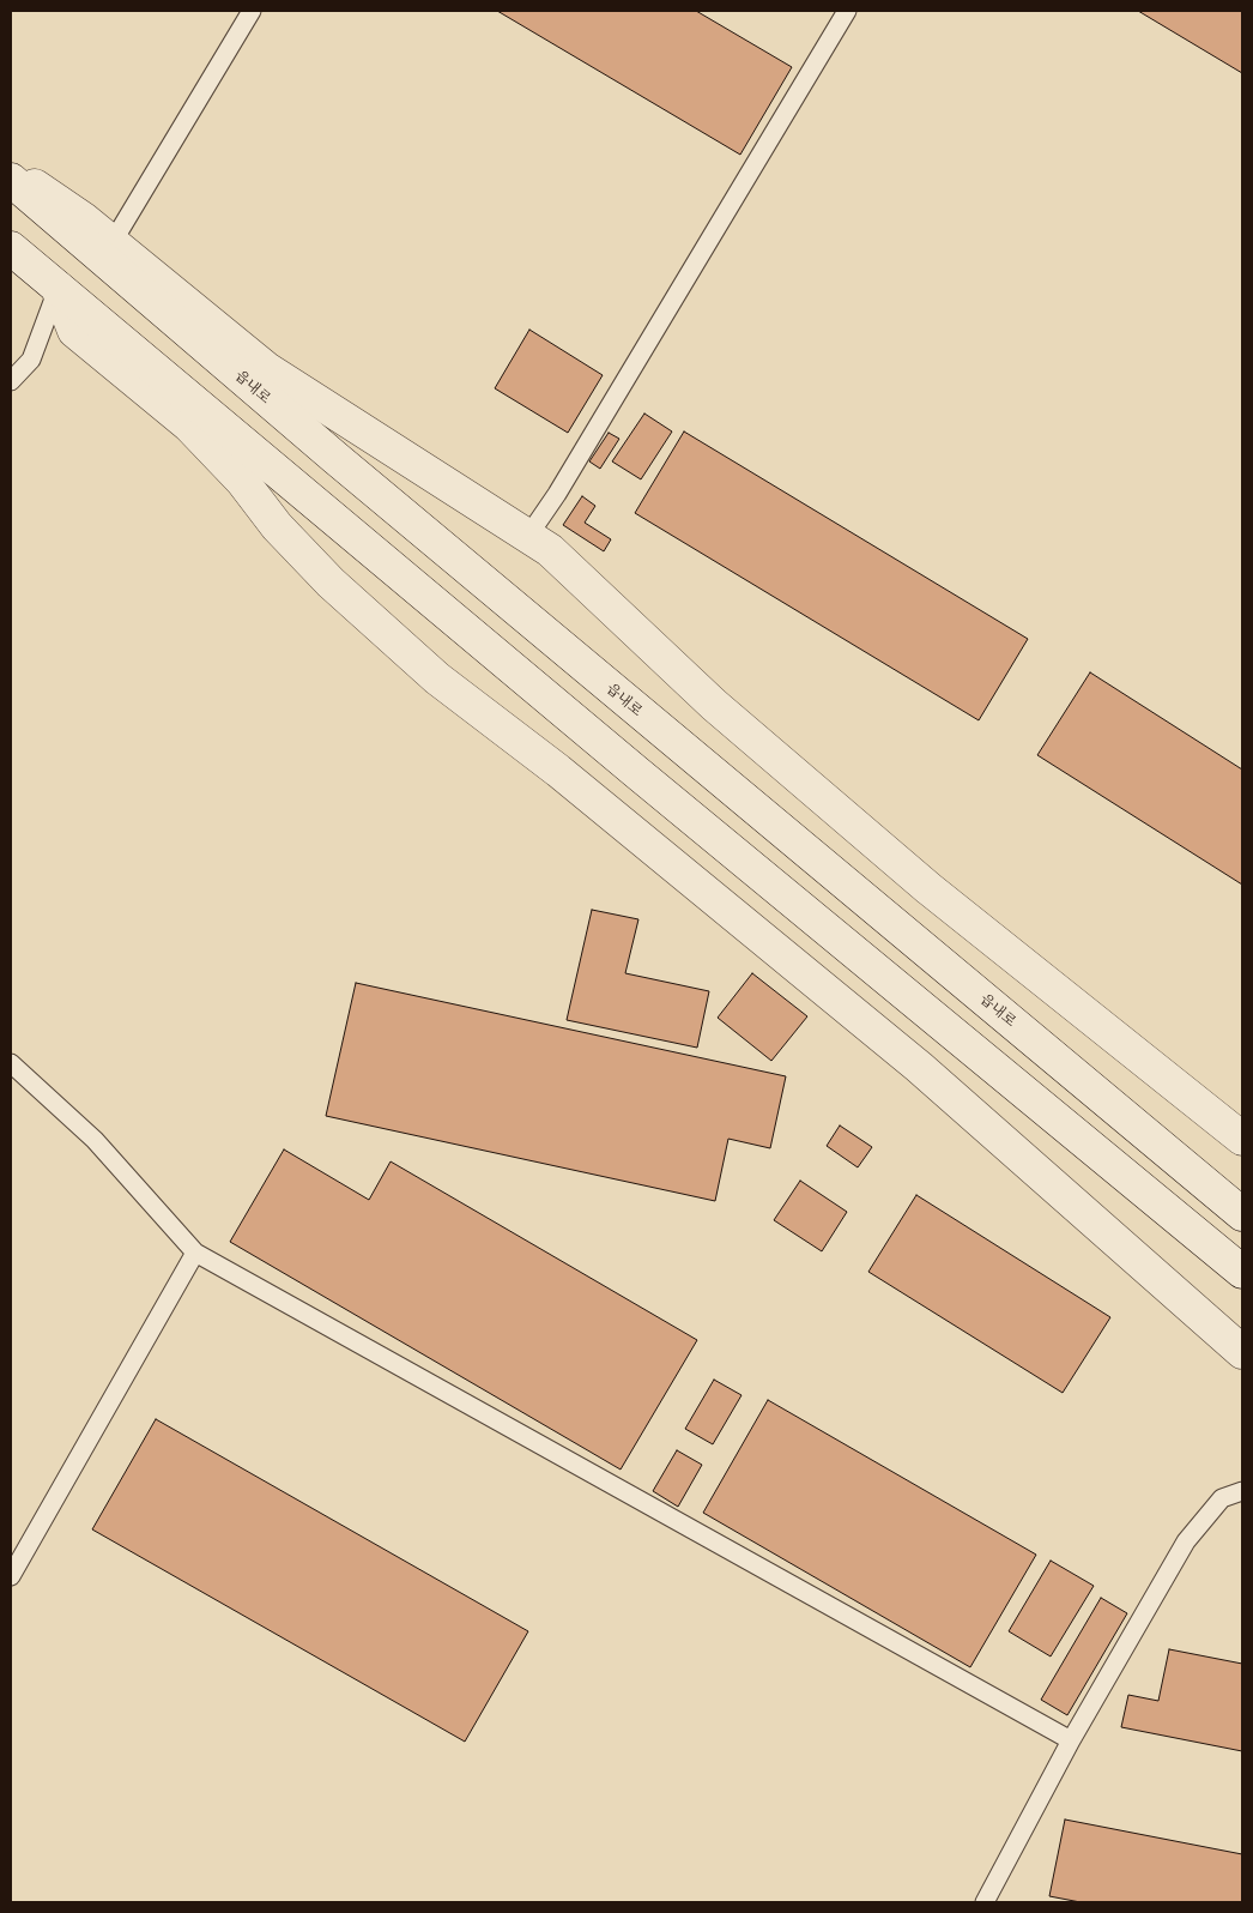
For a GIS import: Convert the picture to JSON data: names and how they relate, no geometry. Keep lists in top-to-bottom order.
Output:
{
  "streets": {
    "street": ["읍내로"]
  }
}
